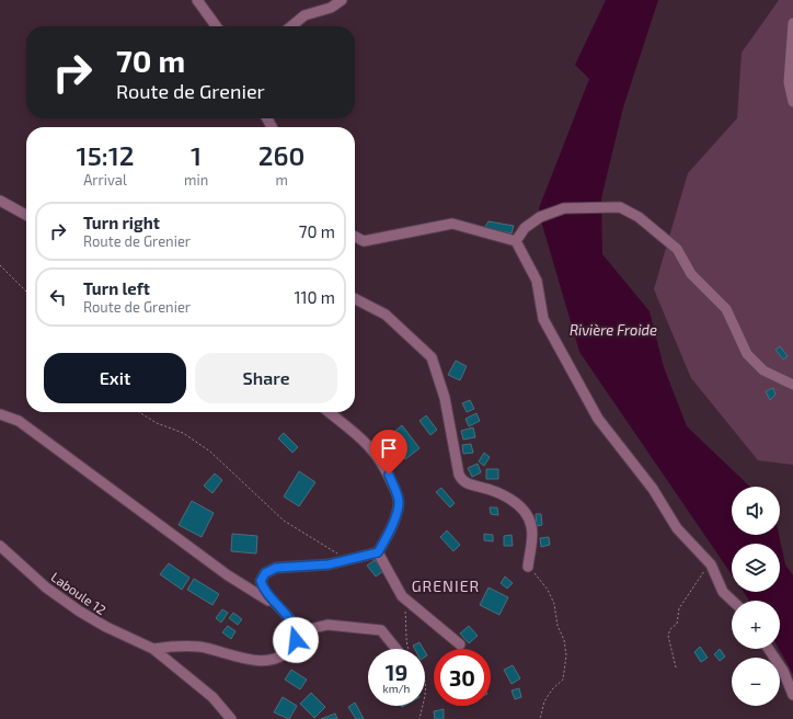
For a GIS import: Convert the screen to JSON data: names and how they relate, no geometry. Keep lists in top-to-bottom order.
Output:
{
  "streets": {
    "street": ["Laboule 12"]
  },
  "districts": ["GRENIER"],
  "water": ["Rivière Froide"],
  "page": {
    "turn": ["70 m", "Route de Grenier"],
    "eta": [
      "15:12",
      "Arrival",
      "1",
      "min",
      "260",
      "m"
    ],
    "list": [
      {
        "name": "Turn right",
        "note": "Route de Grenier",
        "value": "70 m"
      },
      {
        "name": "Turn left",
        "note": "Route de Grenier",
        "value": "110 m"
      }
    ],
    "buttons": ["Exit", "Share"],
    "map_buttons": ["+", "−"],
    "speed": "19 km/h",
    "limit": "30"
  }
}
